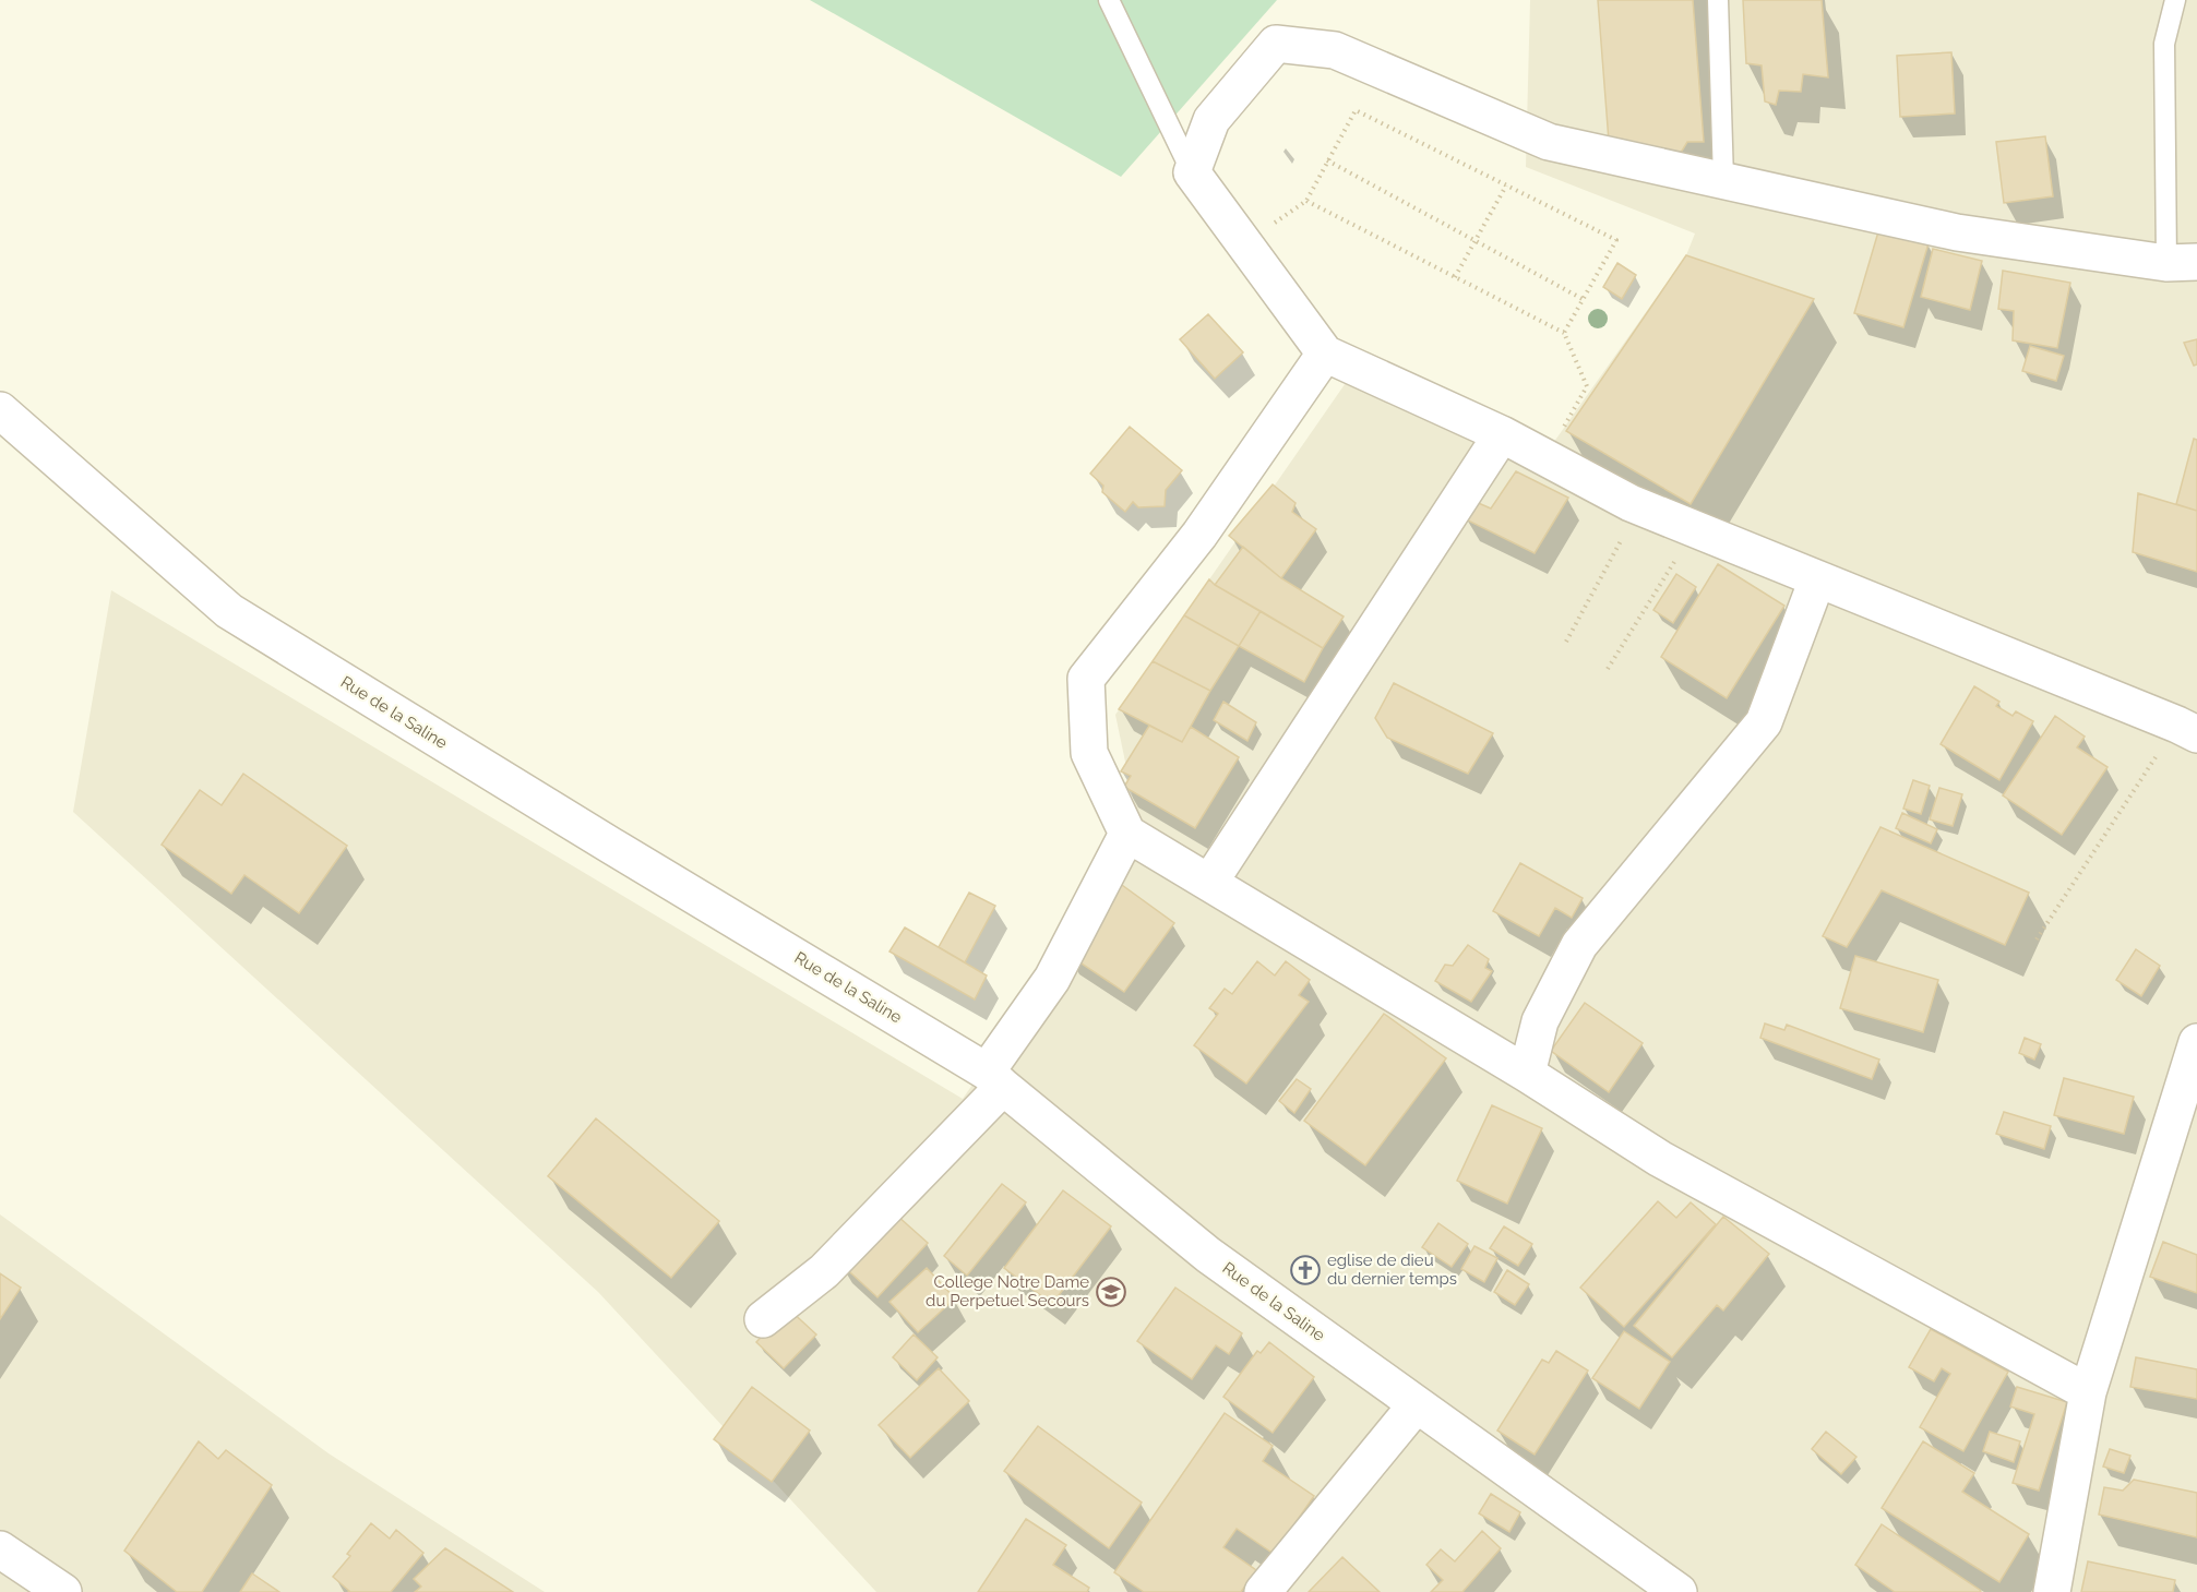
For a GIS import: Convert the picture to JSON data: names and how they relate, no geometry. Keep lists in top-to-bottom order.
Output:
{
  "streets": {
    "street": ["Rue de la Saline"]
  },
  "places": {
    "church": ["eglise de dieu du dernier temps"],
    "school or university": ["College Notre Dame du Perpetuel Secours"]
  }
}
